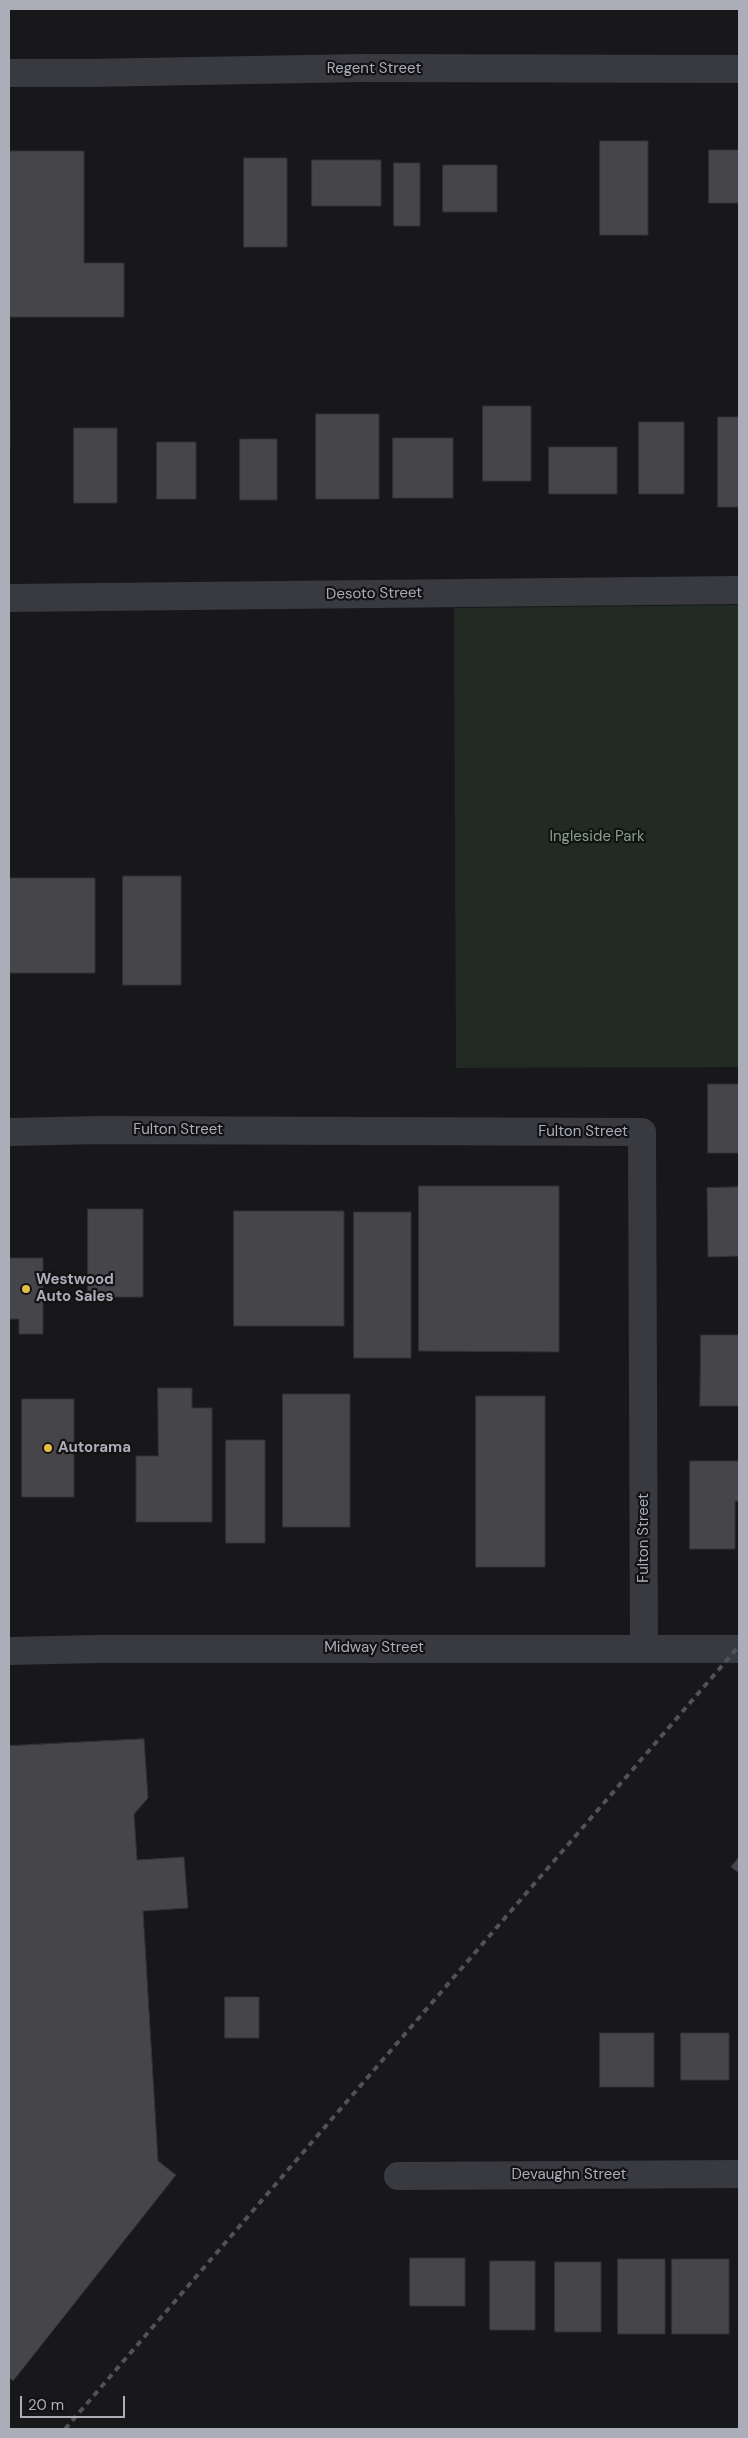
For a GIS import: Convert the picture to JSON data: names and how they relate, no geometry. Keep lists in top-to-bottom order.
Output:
{
  "streets": {
    "street": [
      "Regent Street",
      "Desoto Street",
      "Fulton Street",
      "Midway Street",
      "Devaughn Street"
    ]
  },
  "crossings": [
    ["Fulton Street", "Midway Street"]
  ],
  "parks": ["Ingleside Park"],
  "places": ["Westwood Auto Sales", "Autorama"],
  "scale_bar": "20 m"
}
